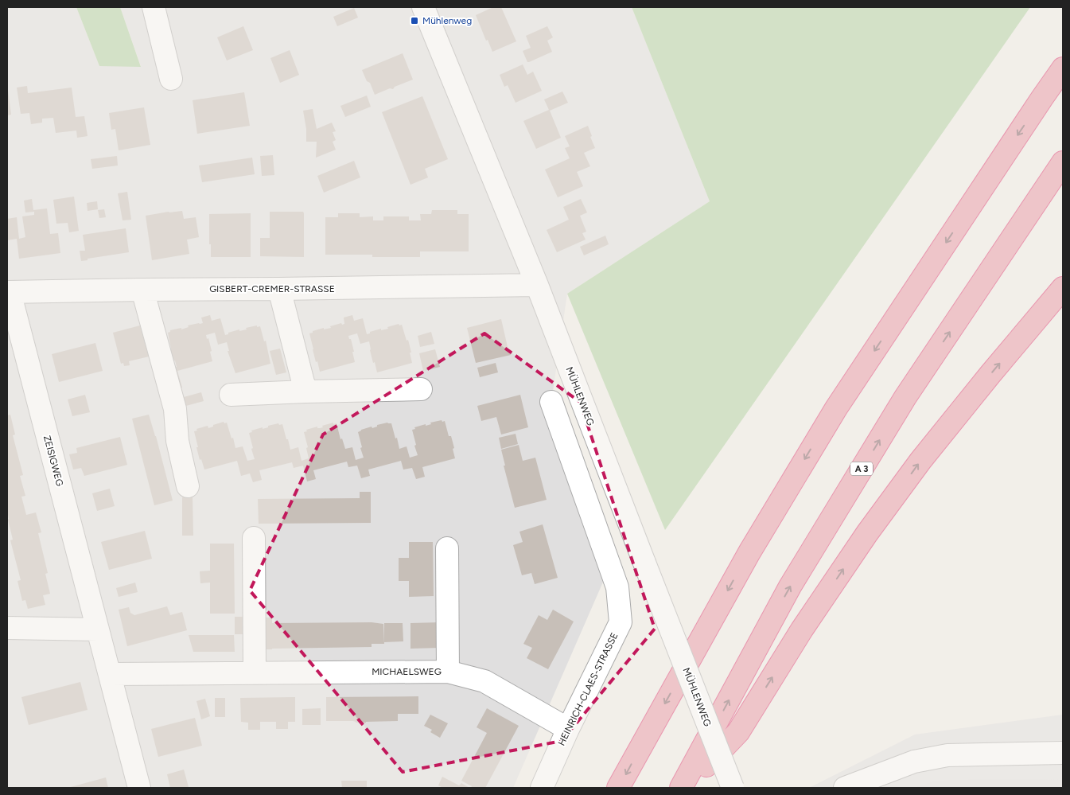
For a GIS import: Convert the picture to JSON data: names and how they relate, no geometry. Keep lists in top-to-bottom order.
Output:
{
  "streets": {
    "highway": ["A 3"],
    "street": [
      "GISBERT-CREMER-STRASSE",
      "MÜHLENWEG",
      "ZEISIGWEG",
      "MICHAELSWEG",
      "HEINRICH-CLAES-STRASSE"
    ]
  },
  "crossings": [
    ["GISBERT-CREMER-STRASSE", "MÜHLENWEG"],
    ["GISBERT-CREMER-STRASSE", "ZEISIGWEG"],
    ["ZEISIGWEG", "MICHAELSWEG"],
    ["MICHAELSWEG", "HEINRICH-CLAES-STRASSE"]
  ],
  "places": {
    "transit": ["Mühlenweg"]
  }
}
